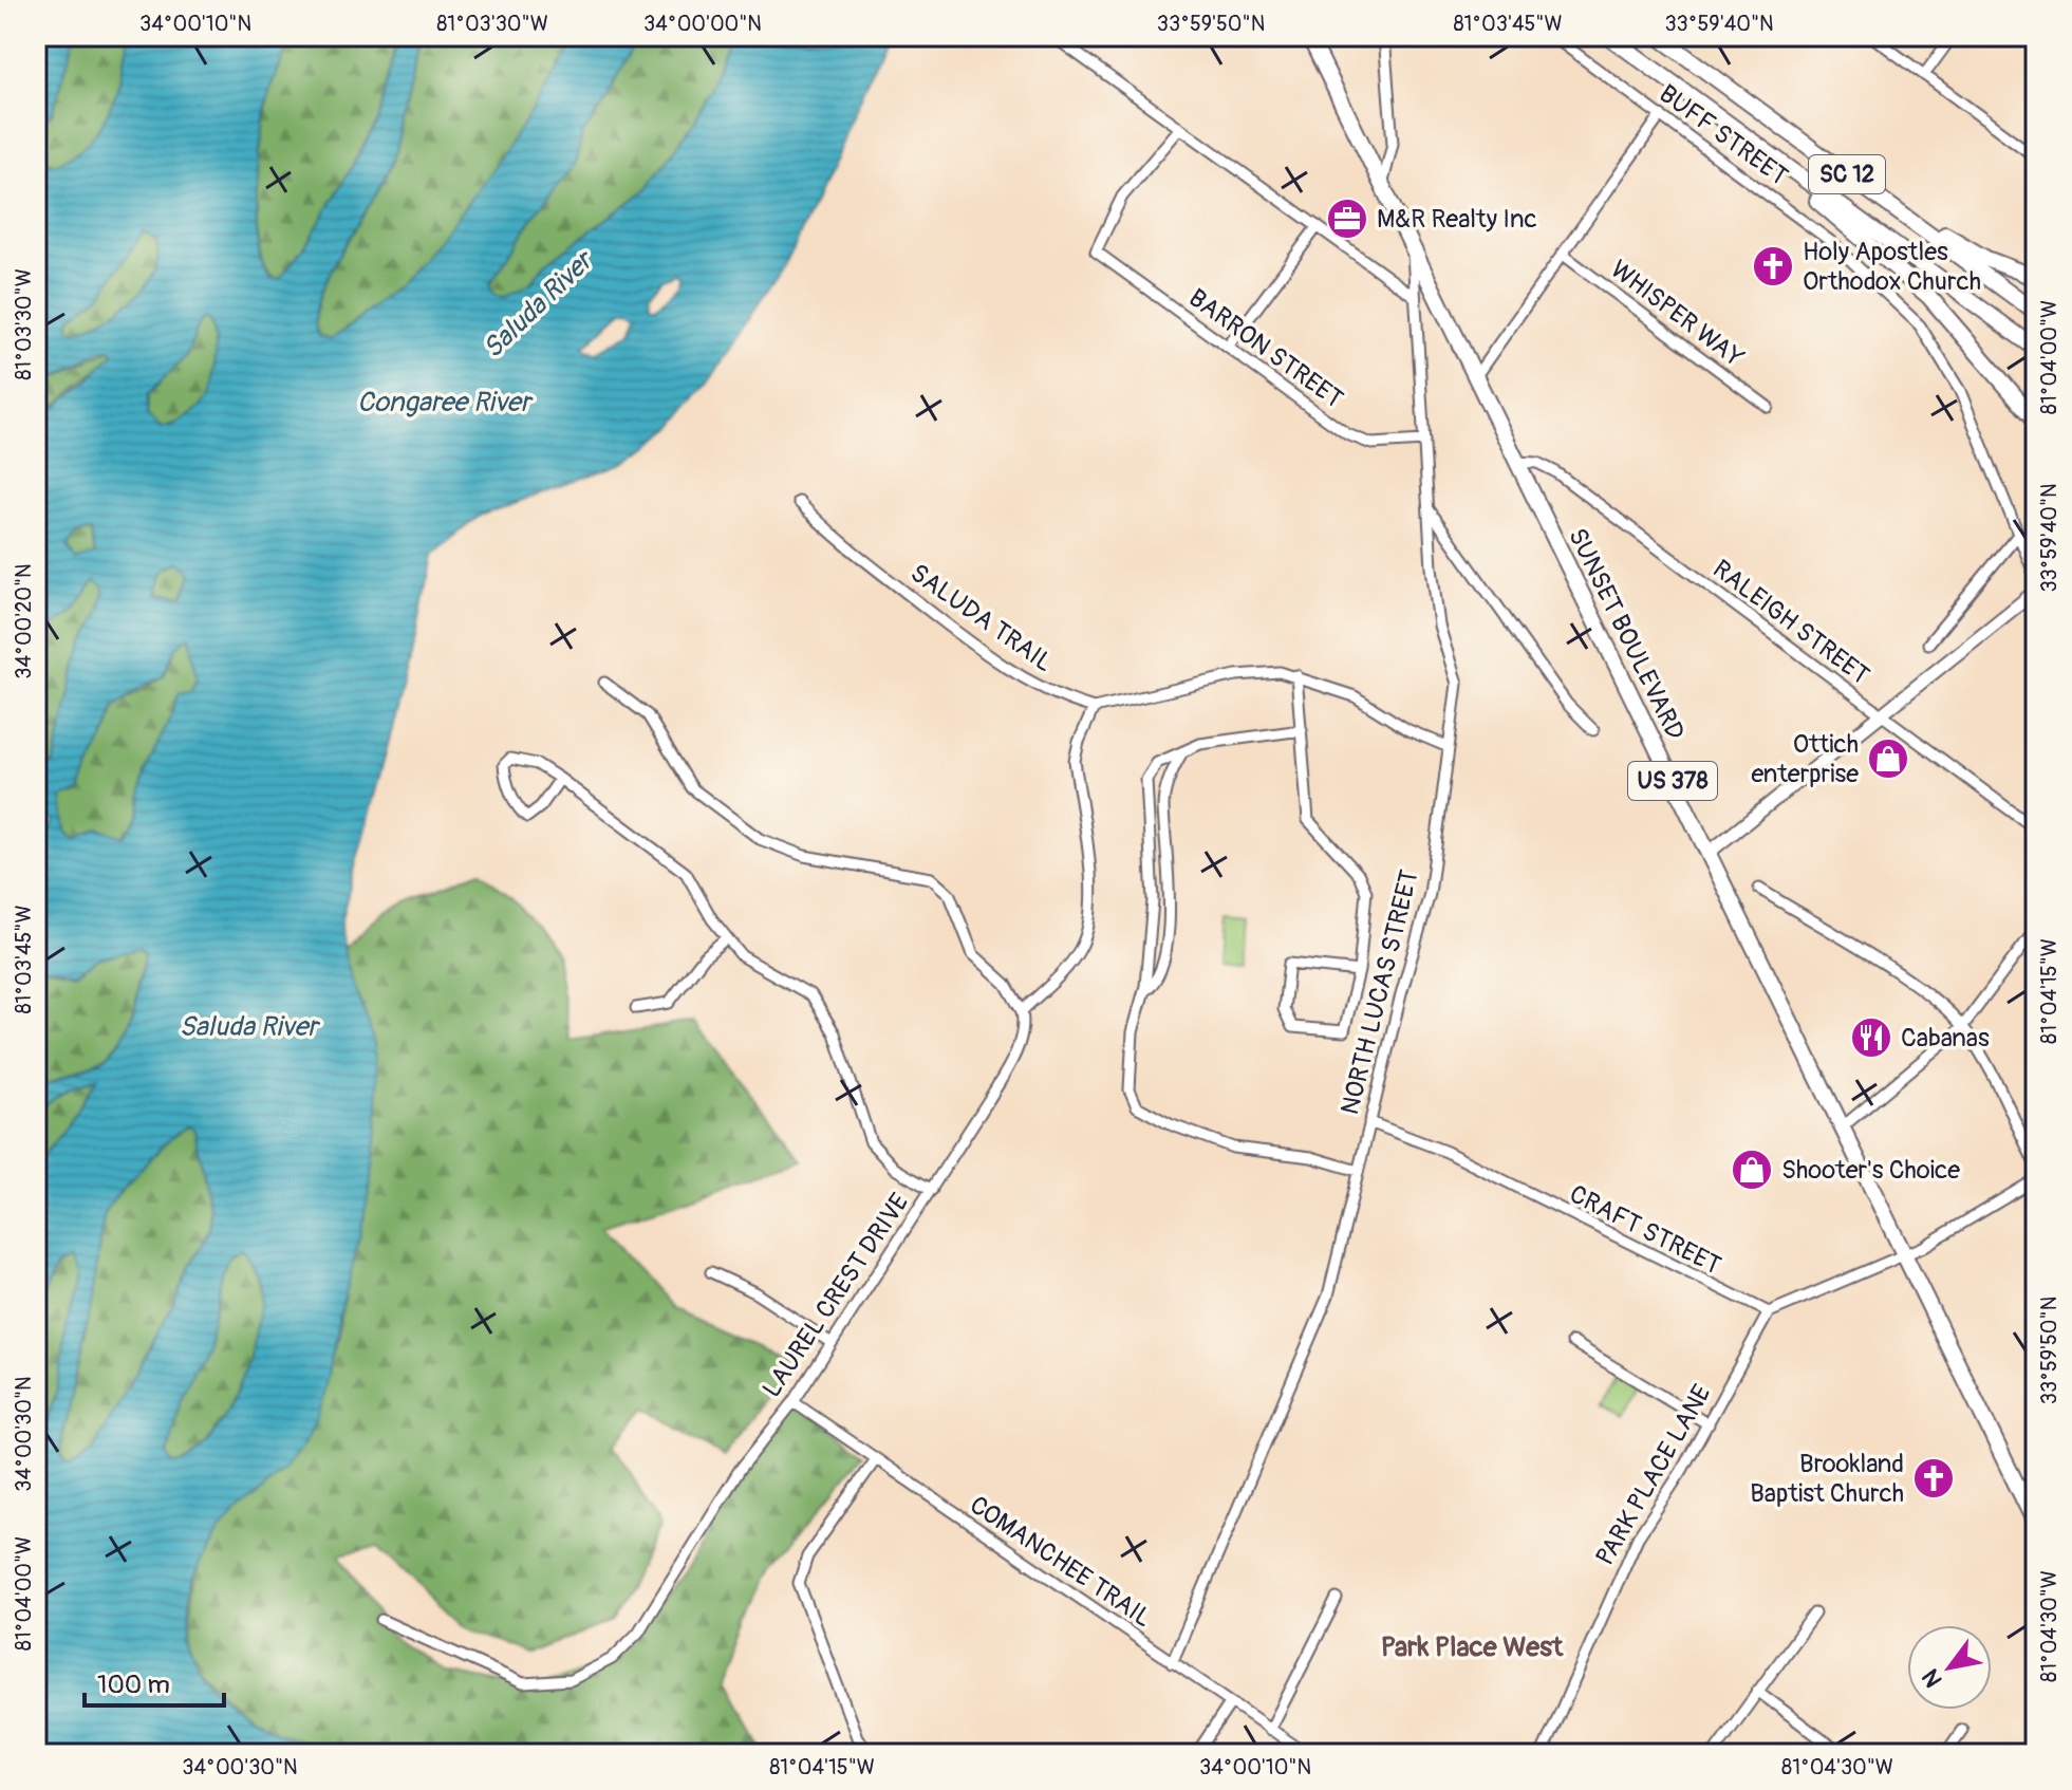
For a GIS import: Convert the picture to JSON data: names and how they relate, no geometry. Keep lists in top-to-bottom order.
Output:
{
  "streets": {
    "main road": ["SC 12", "SUNSET BOULEVARD", "US 378"],
    "street": [
      "BUFF STREET",
      "WHISPER WAY",
      "BARRON STREET",
      "SALUDA TRAIL",
      "RALEIGH STREET",
      "NORTH LUCAS STREET",
      "CRAFT STREET",
      "LAUREL CREST DRIVE",
      "PARK PLACE LANE",
      "COMANCHEE TRAIL"
    ]
  },
  "crossings": [
    ["BARRON STREET", "NORTH LUCAS STREET"],
    ["RALEIGH STREET", "SUNSET BOULEVARD"],
    ["SUNSET BOULEVARD", "NORTH LUCAS STREET"],
    ["NORTH LUCAS STREET", "CRAFT STREET"],
    ["NORTH LUCAS STREET", "COMANCHEE TRAIL"],
    ["CRAFT STREET", "PARK PLACE LANE"],
    ["LAUREL CREST DRIVE", "COMANCHEE TRAIL"]
  ],
  "districts": ["Park Place West"],
  "water": ["Saluda River", "Congaree River"],
  "places": {
    "office": ["M&R Realty Inc"],
    "church": ["Holy Apostles Orthodox Church", "Brookland Baptist Church"],
    "shop": ["Ottich enterprise", "Shooter's Choice"],
    "restaurant": ["Cabanas"]
  },
  "scale_bar": "100 m",
  "north": "bottom left",
  "coordinates": [
    "34°00'10\"N",
    "81°03'30\"W",
    "34°00'00\"N",
    "33°59'50\"N",
    "81°03'45\"W",
    "33°59'40\"N",
    "81°04'00\"W",
    "34°00'20\"N",
    "81°04'15\"W",
    "34°00'30\"N",
    "81°04'30\"W"
  ]
}
